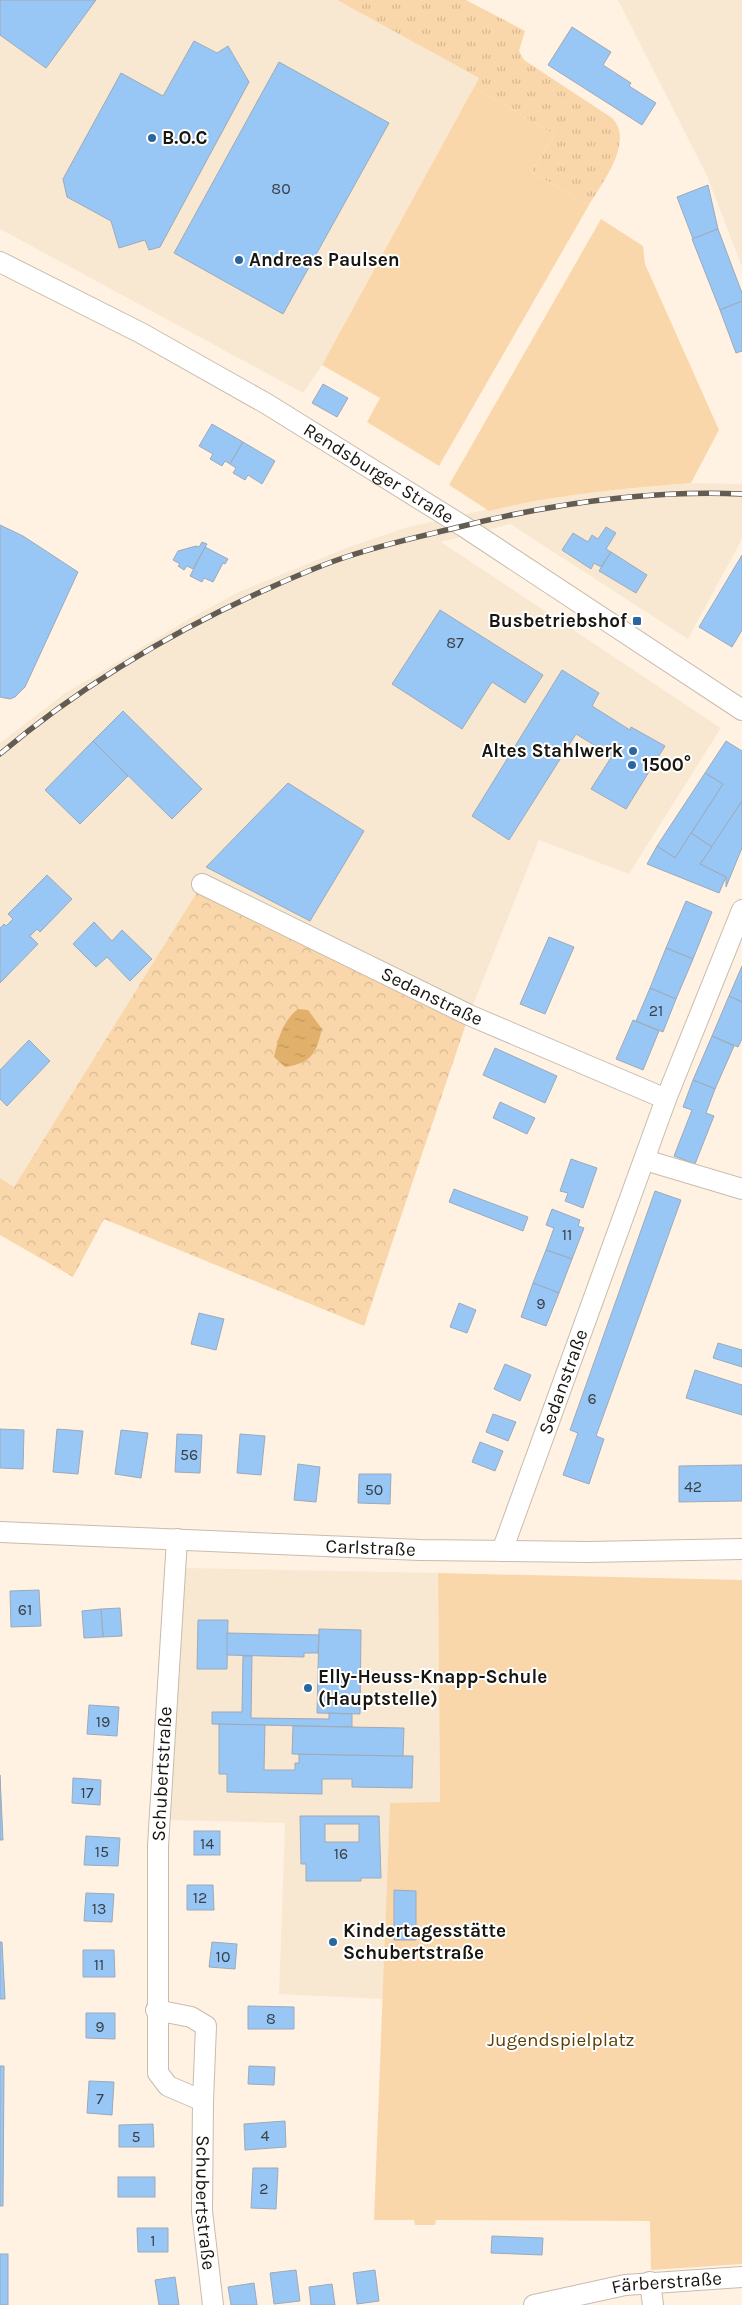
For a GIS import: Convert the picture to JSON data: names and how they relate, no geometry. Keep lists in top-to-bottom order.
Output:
{
  "streets": {
    "street": [
      "Rendsburger Straße",
      "Sedanstraße",
      "Carlstraße",
      "Schubertstraße",
      "Färberstraße"
    ]
  },
  "crossings": [
    ["Sedanstraße", "Carlstraße"],
    ["Carlstraße", "Schubertstraße"]
  ],
  "parks": ["Jugendspielplatz"],
  "places": {
    "other": [
      "B.O.C",
      "Andreas Paulsen",
      "Altes Stahlwerk",
      "1500°",
      "Elly-Heuss-Knapp-Schule (Hauptstelle)",
      "Kindertagesstätte Schubertstraße"
    ],
    "transit": ["Busbetriebshof"]
  },
  "house_numbers": [
    "80",
    "87",
    "21",
    "11",
    "9",
    "6",
    "56",
    "42",
    "50",
    "61",
    "19",
    "17",
    "14",
    "15",
    "16",
    "12",
    "13",
    "10",
    "11",
    "8",
    "9",
    "7",
    "4",
    "5",
    "2",
    "1"
  ]
}
